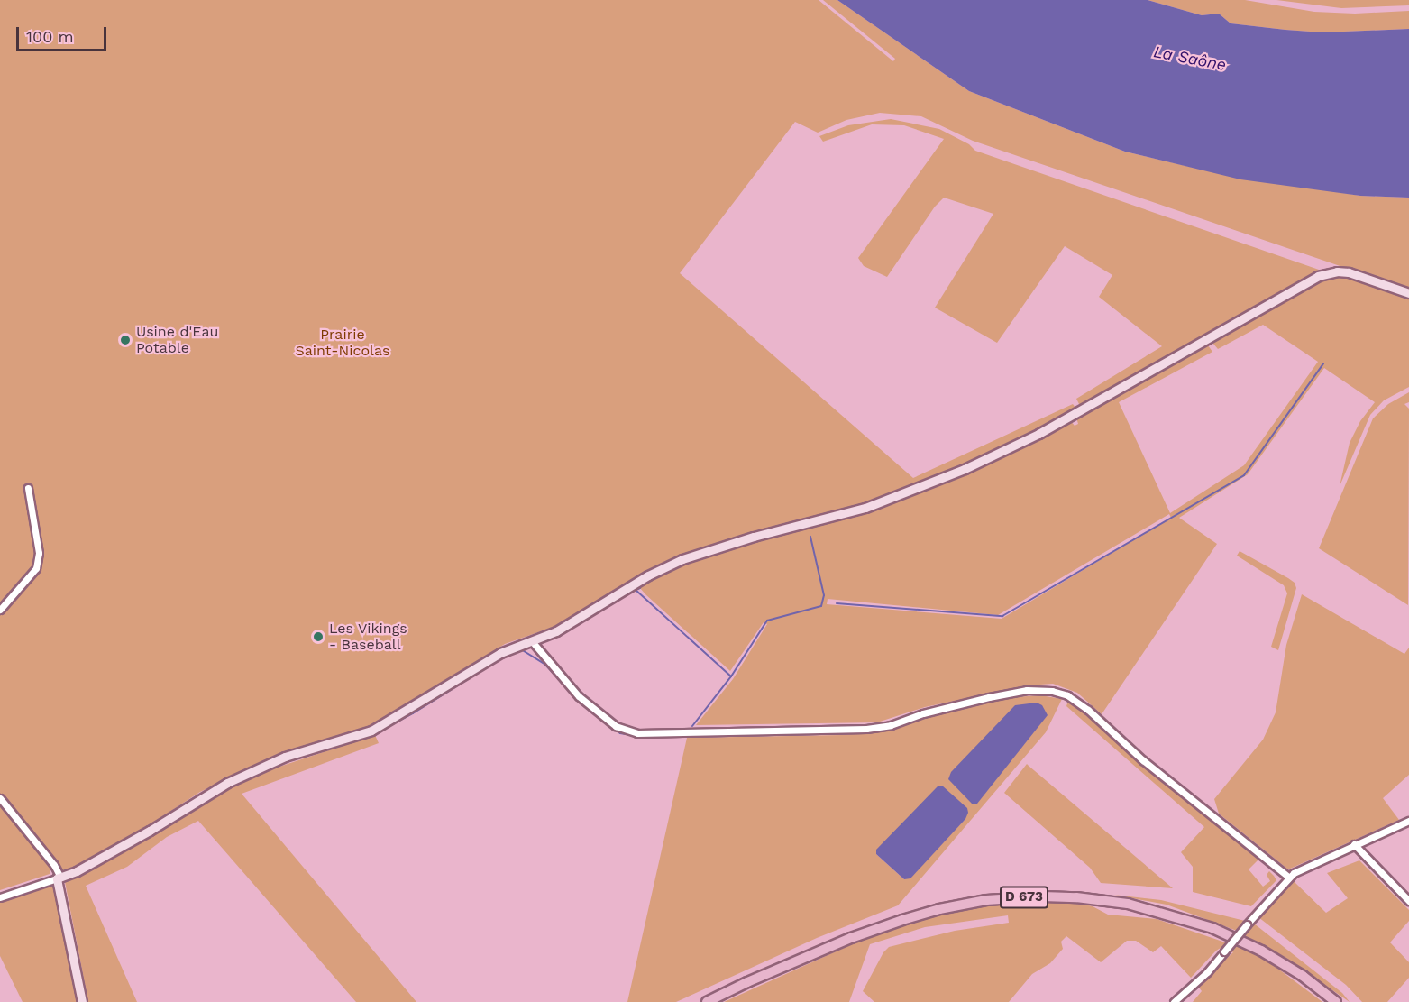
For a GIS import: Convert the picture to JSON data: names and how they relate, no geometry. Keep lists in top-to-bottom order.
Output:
{
  "streets": {
    "main road": ["D 673"]
  },
  "water": ["La Saône"],
  "parks": ["Prairie Saint-Nicolas"],
  "places": ["Usine d'Eau Potable", "Les Vikings - Baseball"],
  "scale_bar": "100 m"
}
